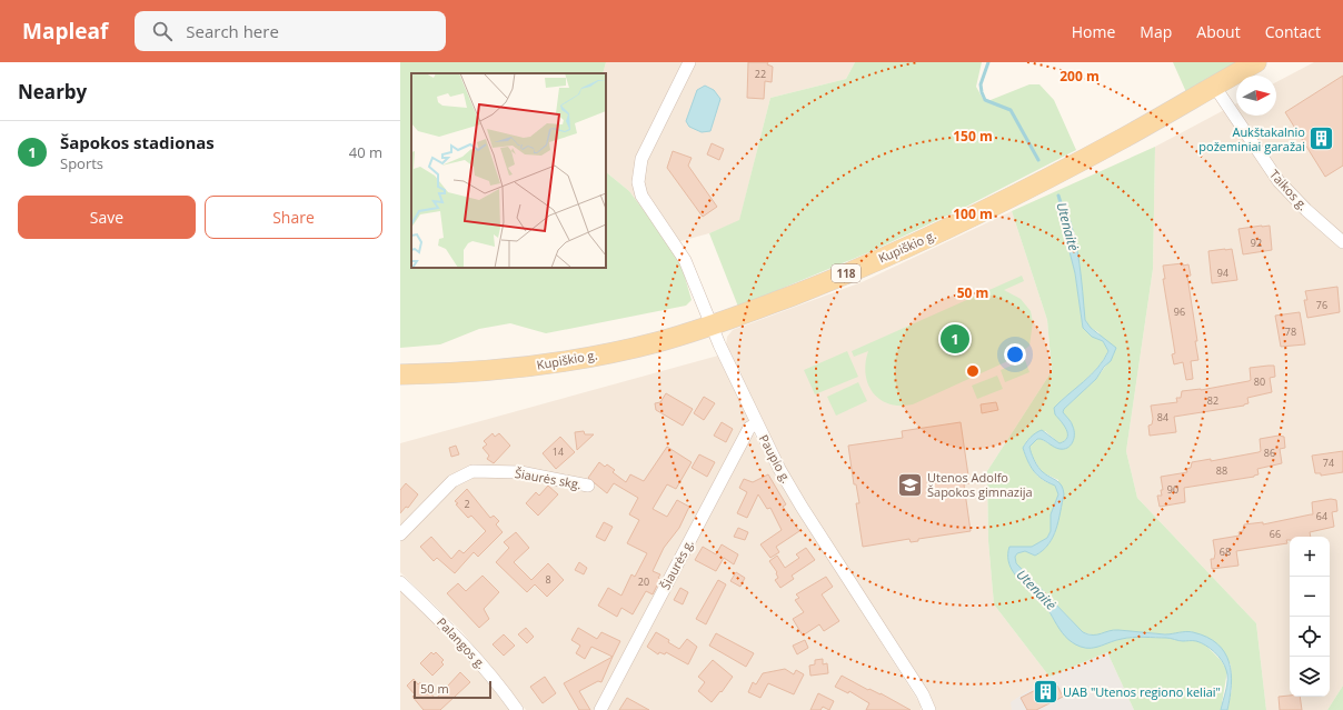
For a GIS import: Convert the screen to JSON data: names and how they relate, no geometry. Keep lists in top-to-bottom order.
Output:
{
  "streets": {
    "main road": ["Kupiškio g.", "118"],
    "street": [
      "Taikos g.",
      "Paupio g.",
      "Šiaurės skg.",
      "Šiaurės g.",
      "Palangos g."
    ]
  },
  "crossings": [
    ["Taikos g.", "Kupiškio g."],
    ["Kupiškio g.", "Paupio g."],
    ["Paupio g.", "Šiaurės g."]
  ],
  "water": ["Utenaitė"],
  "places": {
    "building": ["Aukštakalnio požeminiai garažai", "UAB \"Utenos regiono keliai\""],
    "school or university": ["Utenos Adolfo Šapokos gimnazija"]
  },
  "house_numbers": [
    "22",
    "92",
    "94",
    "76",
    "96",
    "78",
    "80",
    "82",
    "84",
    "14",
    "86",
    "74",
    "88",
    "90",
    "2",
    "64",
    "66",
    "68",
    "8",
    "20"
  ],
  "scale_bar": "50 m",
  "north": "right",
  "page": {
    "header": "Mapleaf",
    "search": "Search here",
    "nav": [
      "Home",
      "Map",
      "About",
      "Contact"
    ],
    "heading": "Nearby",
    "list": [
      {
        "mark": "1",
        "name": "Šapokos stadionas",
        "note": "Sports",
        "value": "40 m"
      }
    ],
    "buttons": ["Save", "Share"],
    "pins": "1",
    "map_buttons": ["+", "−"],
    "scale": "50 m"
  },
  "rings": [
    "200 m",
    "150 m",
    "100 m",
    "50 m"
  ]
}
